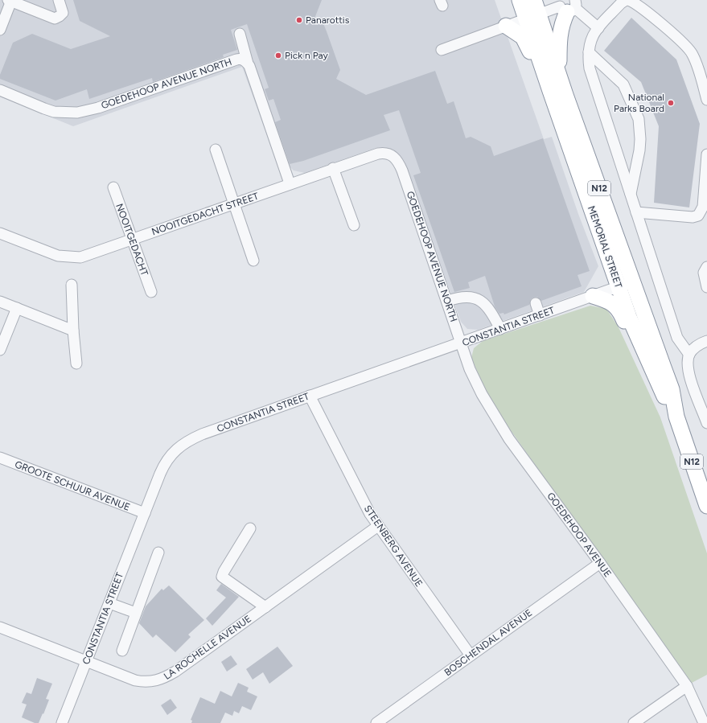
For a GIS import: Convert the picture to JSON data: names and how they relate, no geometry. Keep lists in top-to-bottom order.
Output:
{
  "streets": {
    "highway": ["N12", "MEMORIAL STREET"],
    "street": [
      "GOEDEHOOP AVENUE NORTH",
      "NOOITGEDACHT STREET",
      "NOOITGEDACHT",
      "CONSTANTIA STREET",
      "GROOTE SCHUUR AVENUE",
      "GOEDEHOOP AVENUE",
      "STEENBERG AVENUE",
      "BOSCHENDAL AVENUE",
      "LA ROCHELLE AVENUE"
    ]
  },
  "crossings": [
    ["GOEDEHOOP AVENUE NORTH", "NOOITGEDACHT STREET"],
    ["GOEDEHOOP AVENUE NORTH", "CONSTANTIA STREET"],
    ["GOEDEHOOP AVENUE NORTH", "GOEDEHOOP AVENUE"],
    ["NOOITGEDACHT STREET", "NOOITGEDACHT"],
    ["MEMORIAL STREET", "CONSTANTIA STREET"],
    ["CONSTANTIA STREET", "GROOTE SCHUUR AVENUE"],
    ["CONSTANTIA STREET", "GOEDEHOOP AVENUE"],
    ["CONSTANTIA STREET", "STEENBERG AVENUE"],
    ["CONSTANTIA STREET", "LA ROCHELLE AVENUE"],
    ["GOEDEHOOP AVENUE", "BOSCHENDAL AVENUE"],
    ["STEENBERG AVENUE", "BOSCHENDAL AVENUE"],
    ["STEENBERG AVENUE", "LA ROCHELLE AVENUE"]
  ],
  "places": ["Panarottis", "Pick n Pay", "National Parks Board"]
}
